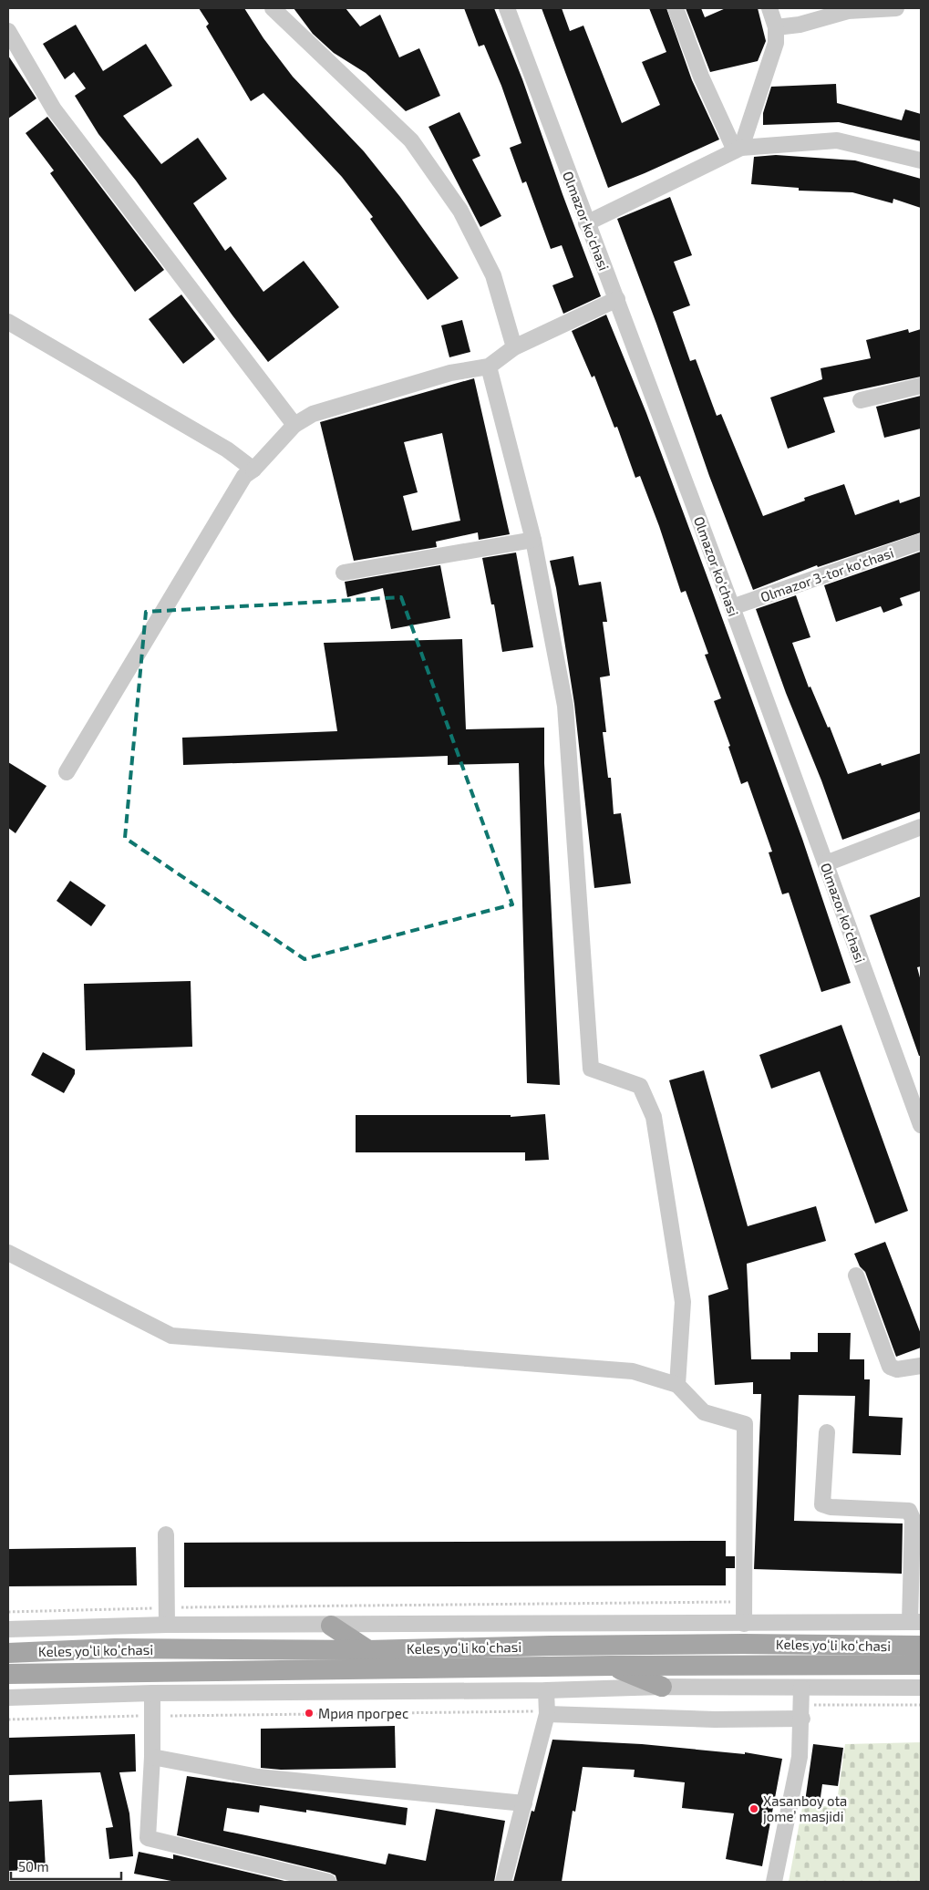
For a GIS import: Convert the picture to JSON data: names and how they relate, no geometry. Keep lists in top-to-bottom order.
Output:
{
  "streets": {
    "main road": ["Keles yoʻli koʻchasi"],
    "street": ["Olmazor ko'chasi", "Olmazor 3-tor ko'chasi"]
  },
  "crossings": [
    ["Olmazor ko'chasi", "Olmazor 3-tor ko'chasi"]
  ],
  "places": ["Мрия прогрес", "Xasanboy ota jome’ masjidi"],
  "scale_bar": "50 m"
}
